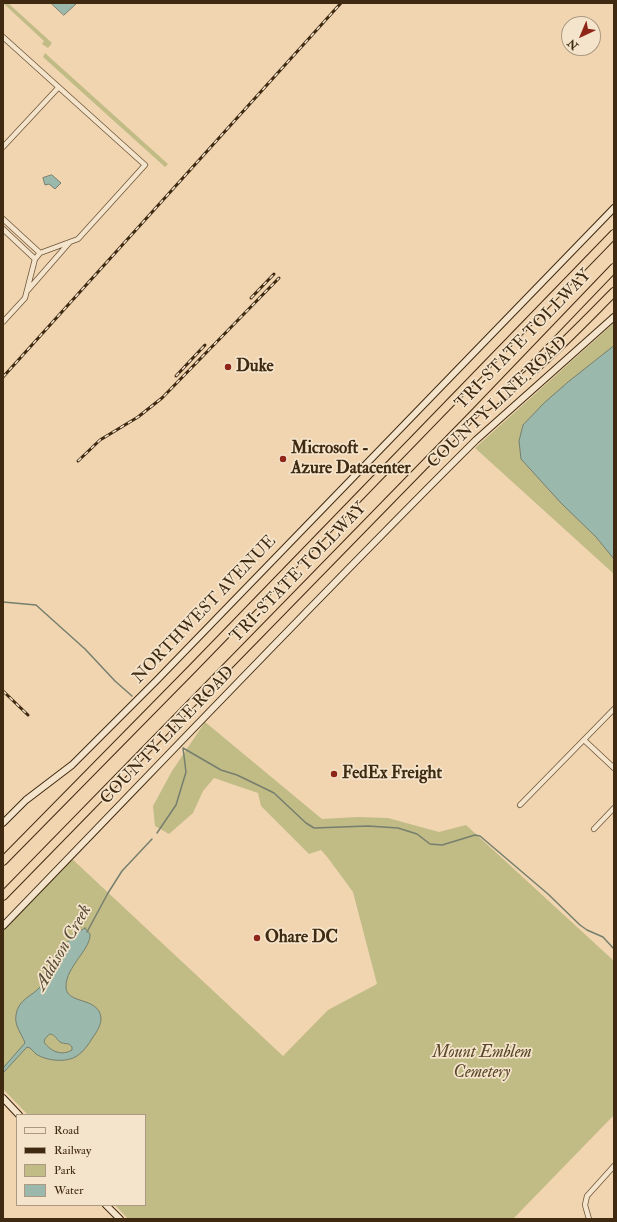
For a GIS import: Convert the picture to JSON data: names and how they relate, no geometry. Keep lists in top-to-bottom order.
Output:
{
  "streets": {
    "highway": ["TRI-STATE TOLLWAY"],
    "street": ["COUNTY LINE ROAD", "NORTHWEST AVENUE"]
  },
  "water": ["Addison Creek"],
  "parks": ["Mount Emblem Cemetery"],
  "places": [
    "Duke",
    "Microsoft - Azure Datacenter",
    "FedEx Freight",
    "Ohare DC"
  ],
  "legend": [
    "Road",
    "Railway",
    "Park",
    "Water"
  ],
  "north": "bottom left"
}
